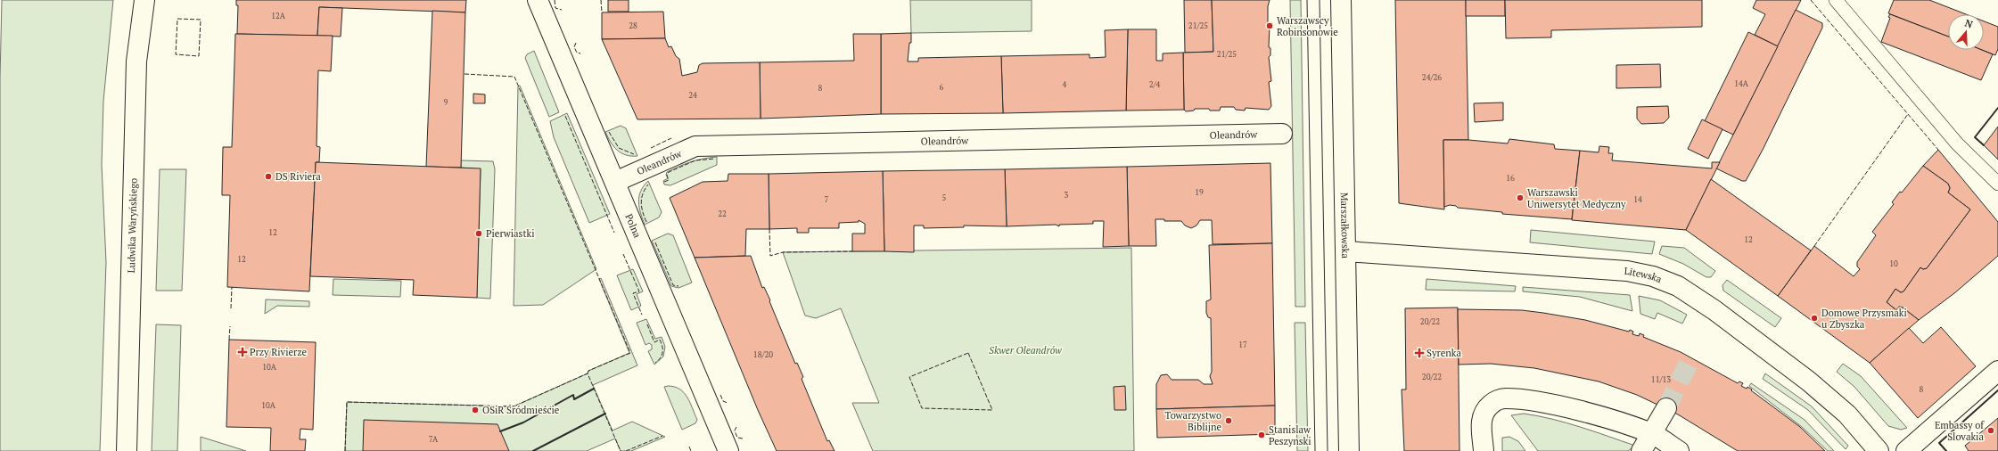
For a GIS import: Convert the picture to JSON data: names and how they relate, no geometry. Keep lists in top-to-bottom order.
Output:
{
  "streets": {
    "street": [
      "Oleandrów",
      "Ludwika Waryńskiego",
      "Polna",
      "Marszałkowska",
      "Litewska"
    ]
  },
  "crossings": [
    ["Oleandrów", "Polna"],
    ["Marszałkowska", "Litewska"]
  ],
  "parks": ["Skwer Oleandrów"],
  "places": {
    "other": [
      "Warszawscy Robinsonowie",
      "DS Riviera",
      "Warszawski Uniwersytet Medyczny",
      "Pierwiastki",
      "Domowe Przysmaki u Zbyszka",
      "OSiR Śródmieście",
      "Towarzystwo Biblijne",
      "Embassy of Slovakia",
      "Stanislaw Peszynski"
    ],
    "health": ["Przy Rivierze", "Syrenka"]
  },
  "house_numbers": [
    "12A",
    "28",
    "21/25",
    "21/25",
    "24/26",
    "14A",
    "4",
    "2/4",
    "6",
    "8",
    "24",
    "9",
    "16",
    "19",
    "3",
    "5",
    "7",
    "14",
    "22",
    "12",
    "12",
    "12",
    "10",
    "20/22",
    "17",
    "18/20",
    "10A",
    "20/22",
    "11/13",
    "8",
    "10A",
    "7A"
  ],
  "north": "top"
}
